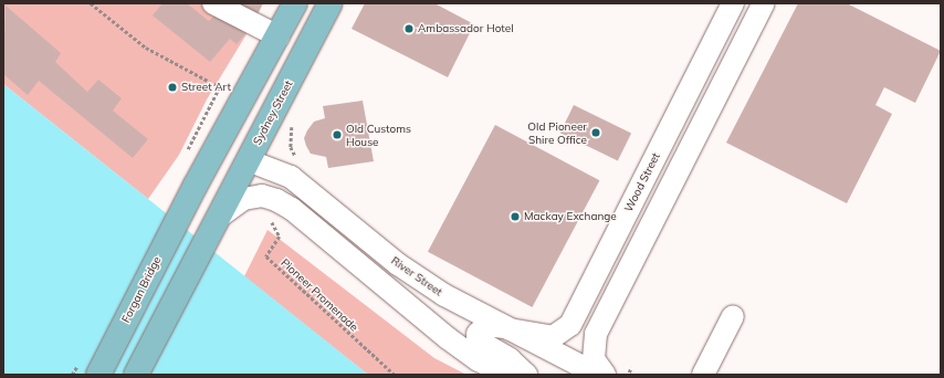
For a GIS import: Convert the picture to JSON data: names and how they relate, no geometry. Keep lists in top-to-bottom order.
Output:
{
  "streets": {
    "main road": ["Sydney Street", "Forgan Bridge"],
    "street": ["Wood Street", "River Street"],
    "path": ["Pioneer Promenade"]
  },
  "crossings": [
    ["Sydney Street", "River Street"],
    ["Wood Street", "River Street"]
  ],
  "places": [
    "Ambassador Hotel",
    "Street Art",
    "Old Pioneer Shire Office",
    "Old Customs House",
    "Mackay Exchange"
  ]
}
